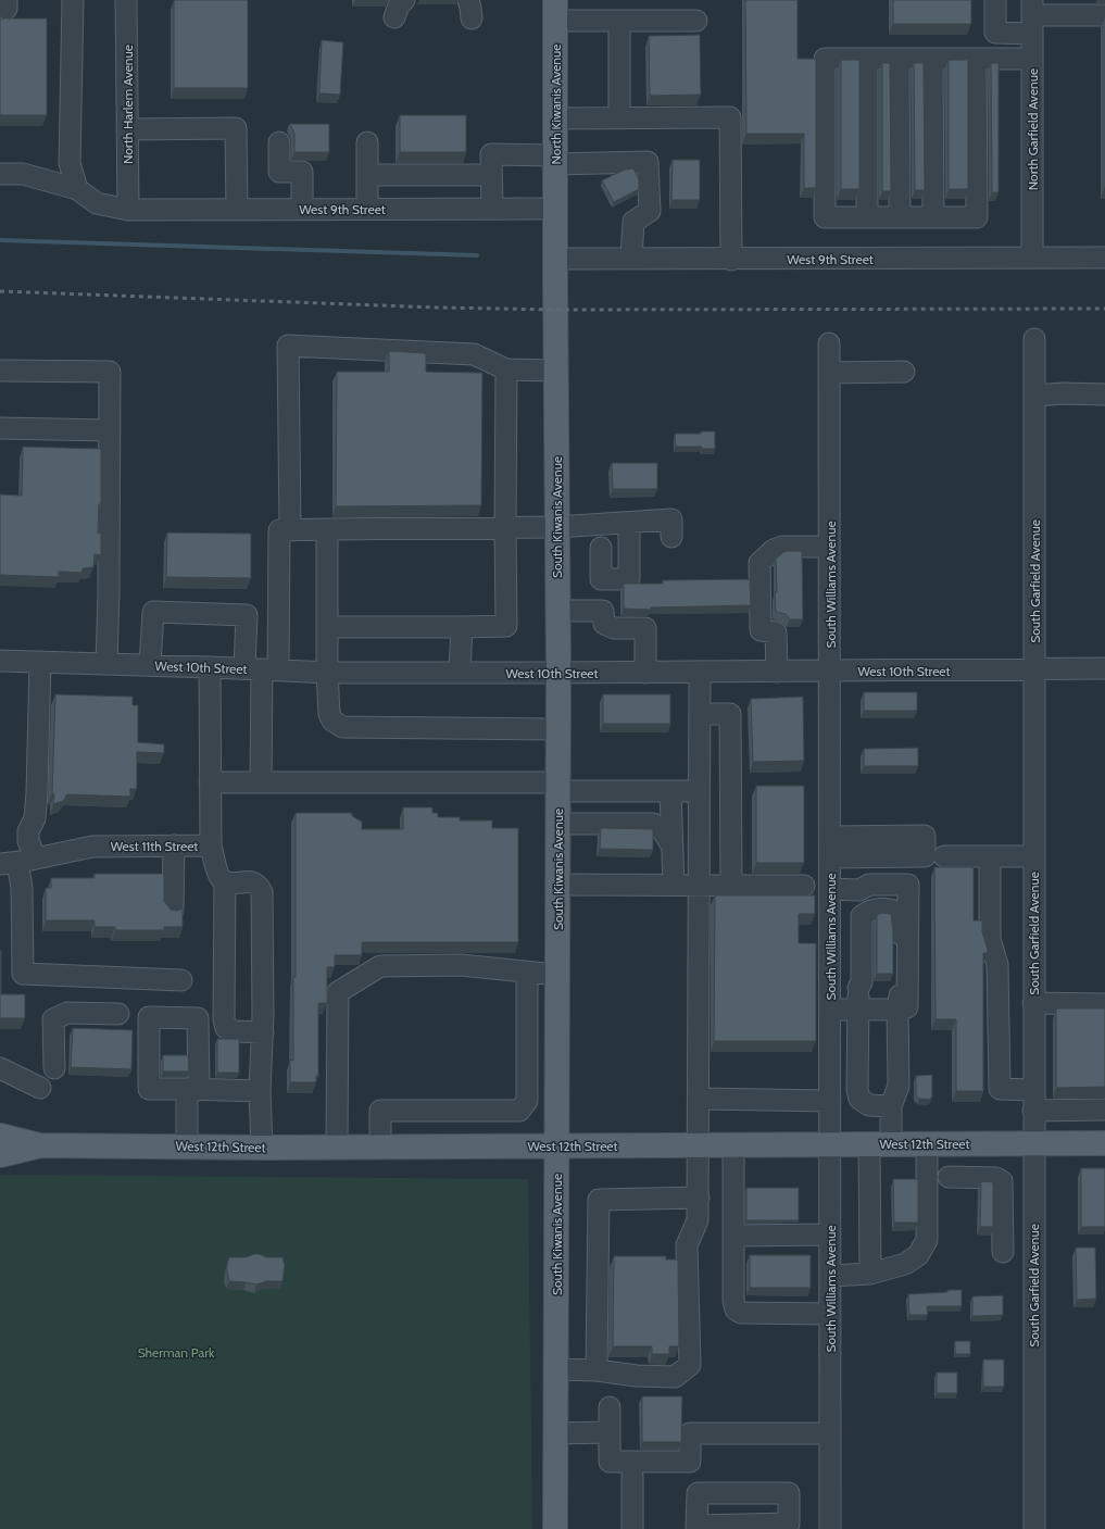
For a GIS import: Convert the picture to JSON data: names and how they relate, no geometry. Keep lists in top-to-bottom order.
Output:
{
  "streets": {
    "main road": ["North Kiwanis Avenue", "South Kiwanis Avenue", "West 12th Street"],
    "street": [
      "North Harlem Avenue",
      "North Garfield Avenue",
      "West 9th Street",
      "South Garfield Avenue",
      "South Williams Avenue",
      "West 10th Street",
      "West 11th Street"
    ]
  },
  "crossings": [
    ["North Harlem Avenue", "West 9th Street"],
    ["North Kiwanis Avenue", "West 9th Street"],
    ["North Kiwanis Avenue", "South Kiwanis Avenue"],
    ["North Garfield Avenue", "West 9th Street"],
    ["West 9th Street", "South Kiwanis Avenue"],
    ["South Kiwanis Avenue", "West 10th Street"],
    ["South Kiwanis Avenue", "West 12th Street"],
    ["South Garfield Avenue", "West 10th Street"],
    ["South Garfield Avenue", "West 12th Street"],
    ["South Williams Avenue", "West 10th Street"],
    ["South Williams Avenue", "West 12th Street"],
    ["West 10th Street", "West 11th Street"]
  ],
  "parks": ["Sherman Park"]
}
